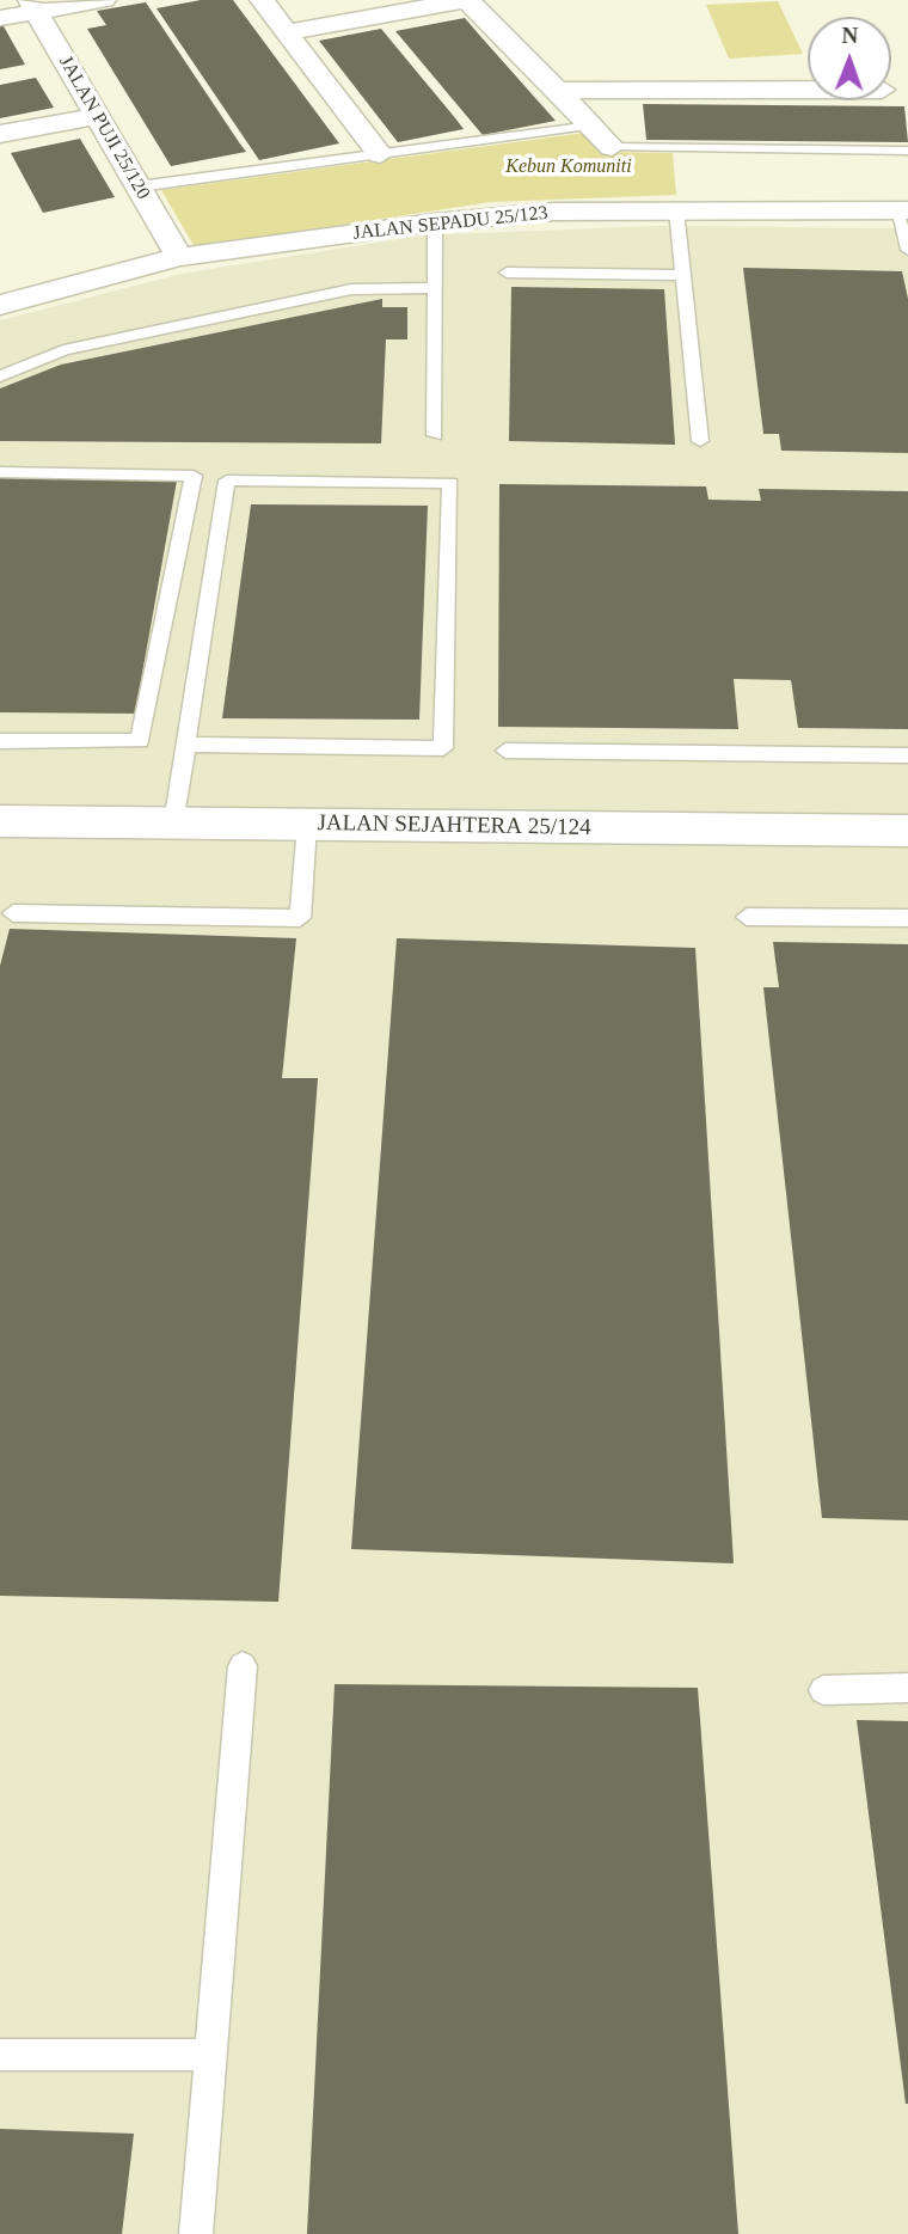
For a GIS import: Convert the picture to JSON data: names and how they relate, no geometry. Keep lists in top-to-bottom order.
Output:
{
  "streets": {
    "street": ["JALAN PUJI 25/120", "JALAN SEPADU 25/123", "JALAN SEJAHTERA 25/124"]
  },
  "crossings": [
    ["JALAN PUJI 25/120", "JALAN SEPADU 25/123"]
  ],
  "parks": ["Kebun Komuniti"],
  "north": "top"
}
